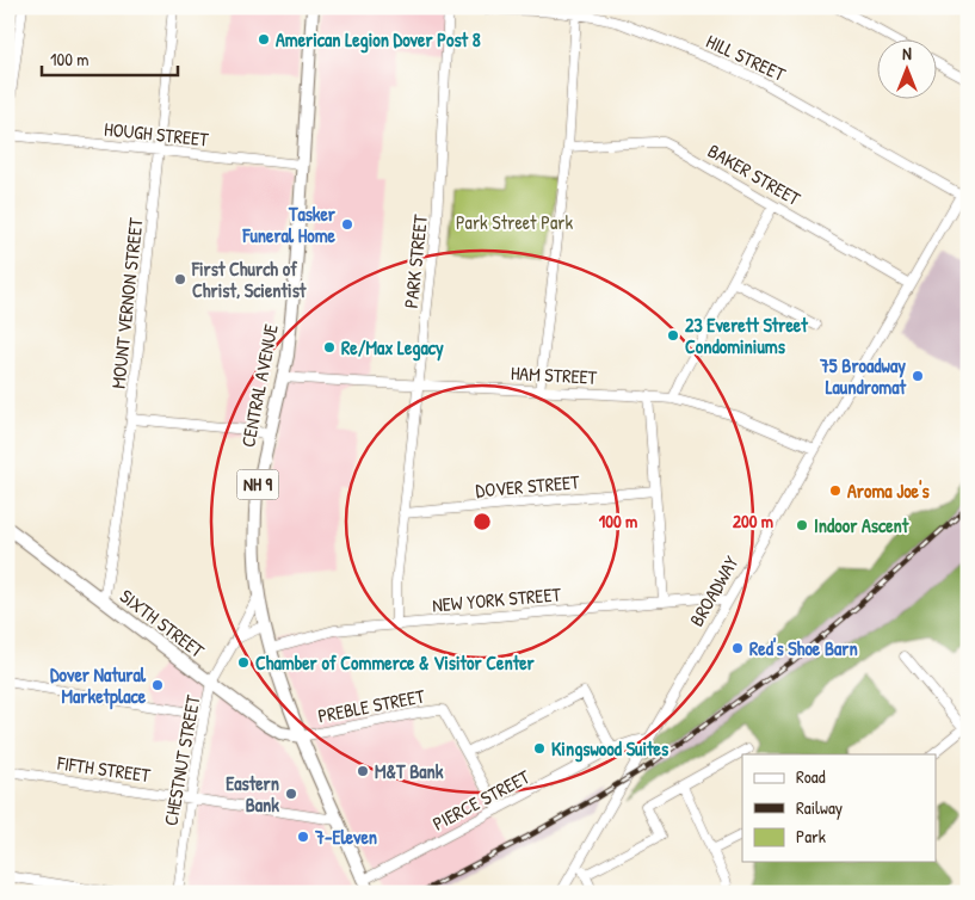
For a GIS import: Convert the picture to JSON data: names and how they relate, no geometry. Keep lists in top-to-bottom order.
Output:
{
  "streets": {
    "main road": ["CENTRAL AVENUE", "NH 9", "SIXTH STREET"],
    "street": [
      "HILL STREET",
      "HOUGH STREET",
      "BAKER STREET",
      "PARK STREET",
      "MOUNT VERNON STREET",
      "HAM STREET",
      "DOVER STREET",
      "BROADWAY",
      "NEW YORK STREET",
      "PREBLE STREET",
      "CHESTNUT STREET",
      "FIFTH STREET",
      "PIERCE STREET"
    ]
  },
  "crossings": [
    ["HILL STREET", "BROADWAY"],
    ["HOUGH STREET", "MOUNT VERNON STREET"],
    ["HOUGH STREET", "CENTRAL AVENUE"],
    ["BAKER STREET", "BROADWAY"],
    ["PARK STREET", "HAM STREET"],
    ["PARK STREET", "DOVER STREET"],
    ["PARK STREET", "NEW YORK STREET"],
    ["MOUNT VERNON STREET", "SIXTH STREET"],
    ["HAM STREET", "CENTRAL AVENUE"],
    ["HAM STREET", "BROADWAY"],
    ["CENTRAL AVENUE", "NEW YORK STREET"],
    ["CENTRAL AVENUE", "SIXTH STREET"],
    ["CENTRAL AVENUE", "PREBLE STREET"],
    ["CENTRAL AVENUE", "CHESTNUT STREET"],
    ["CENTRAL AVENUE", "FIFTH STREET"],
    ["CENTRAL AVENUE", "PIERCE STREET"],
    ["BROADWAY", "NEW YORK STREET"],
    ["BROADWAY", "PIERCE STREET"],
    ["SIXTH STREET", "PREBLE STREET"],
    ["SIXTH STREET", "CHESTNUT STREET"],
    ["PREBLE STREET", "PIERCE STREET"],
    ["CHESTNUT STREET", "FIFTH STREET"]
  ],
  "parks": ["Park Street Park"],
  "places": [
    "American Legion Dover Post 8",
    "Tasker Funeral Home",
    "First Church of Christ, Scientist",
    "23 Everett Street Condominiums",
    "Re/Max Legacy",
    "75 Broadway Laundromat",
    "Aroma Joe's",
    "Indoor Ascent",
    "Red's Shoe Barn",
    "Chamber of Commerce & Visitor Center",
    "Dover Natural Marketplace",
    "Kingswood Suites",
    "M&T Bank",
    "Eastern Bank",
    "7-Eleven"
  ],
  "legend": ["Road", "Railway", "Park"],
  "scale_bar": "100 m",
  "north": "top",
  "rings": ["100 m", "200 m"]
}
